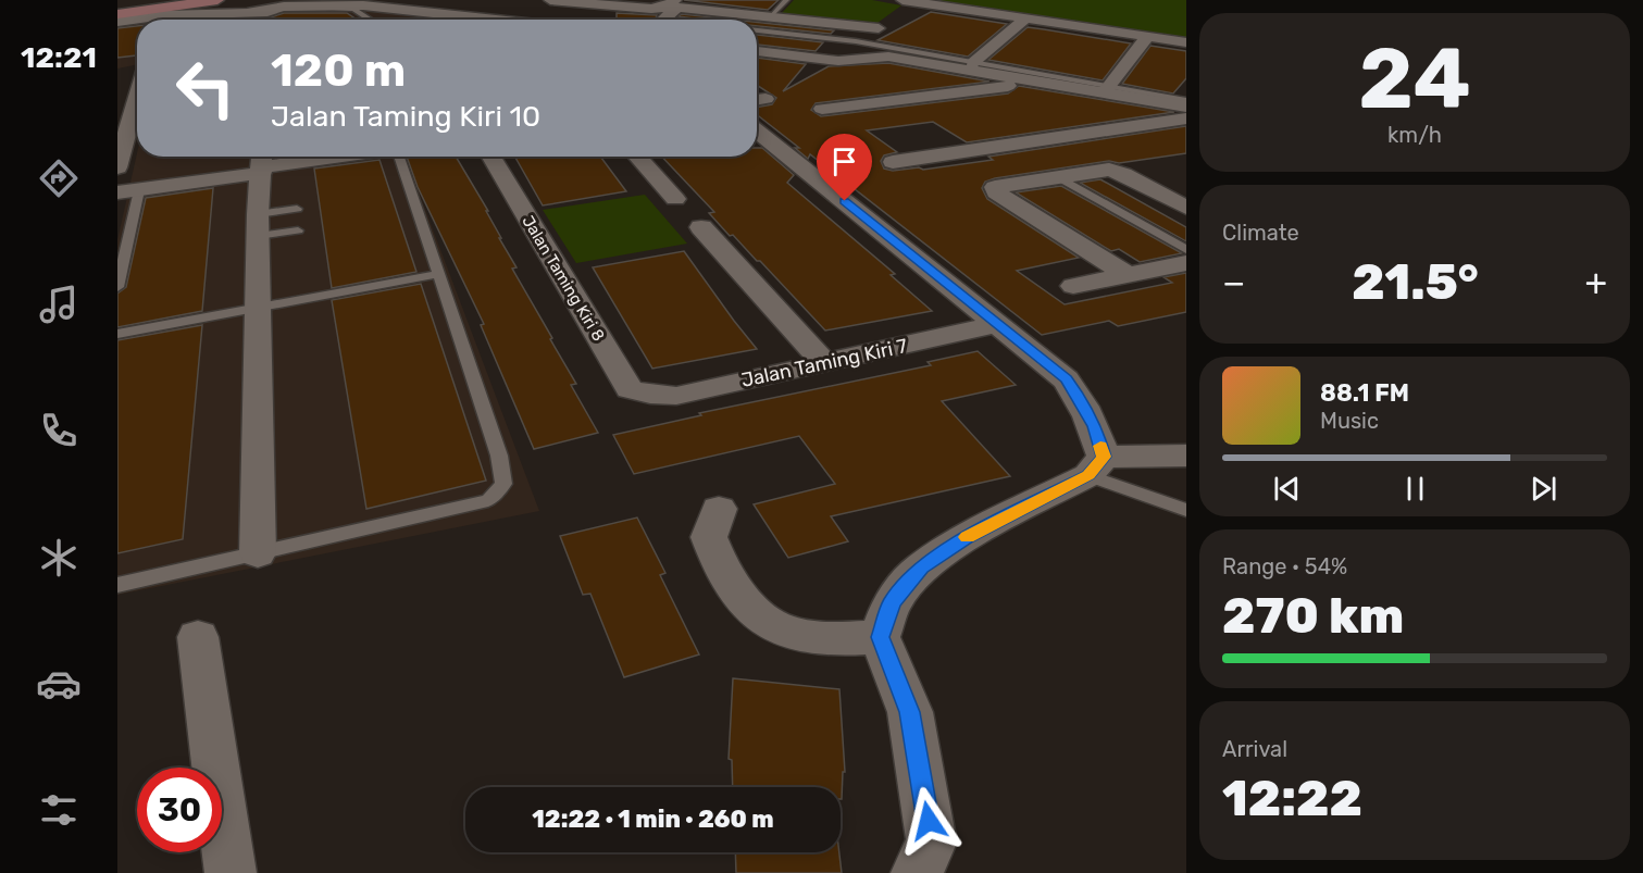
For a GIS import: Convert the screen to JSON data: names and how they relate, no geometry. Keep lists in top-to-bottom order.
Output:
{
  "streets": {
    "street": ["Jalan Taming Kiri 8", "Jalan Taming Kiri 7"]
  },
  "crossings": [
    ["Jalan Taming Kiri 8", "Jalan Taming Kiri 7"]
  ],
  "page": {
    "tabs": "12:21",
    "tile": [
      ["24", "km/h"],
      "Climate",
      ["Range · 54%", "270 km"],
      ["Arrival", "12:22"]
    ],
    "turn": ["120 m", "Jalan Taming Kiri 10"],
    "heat": ["−", "21.5°", "+"],
    "song": ["88.1 FM", "Music"],
    "limit": "30",
    "trip": "12:22 · 1 min · 260 m"
  }
}
